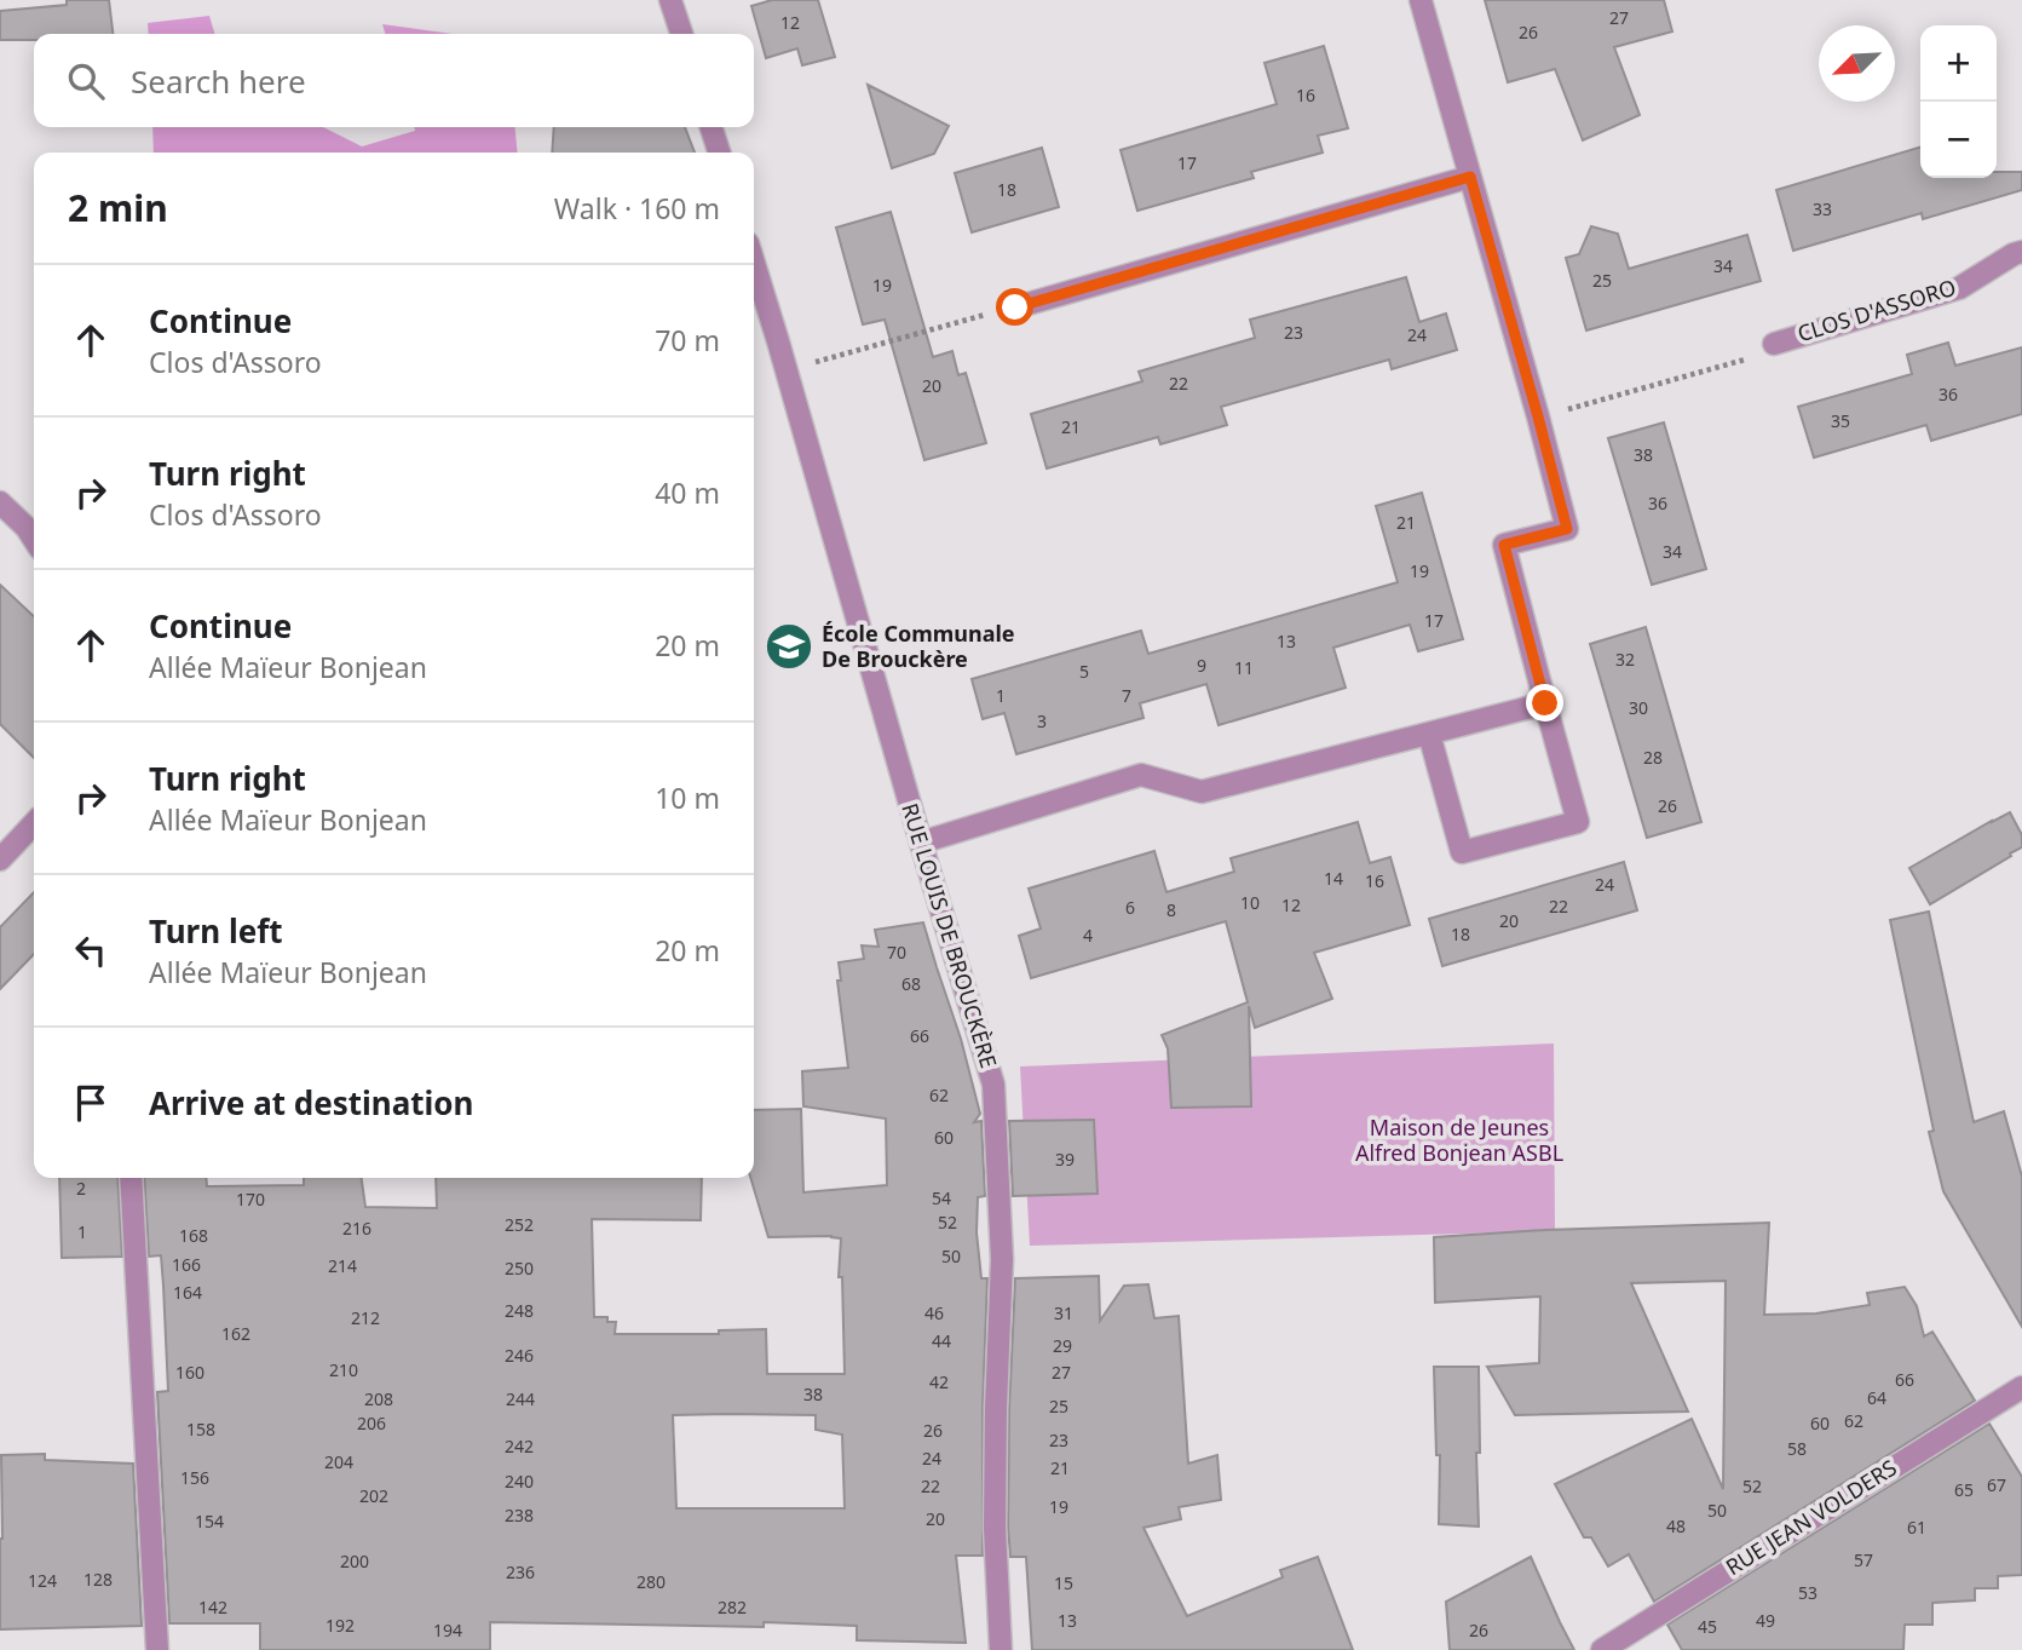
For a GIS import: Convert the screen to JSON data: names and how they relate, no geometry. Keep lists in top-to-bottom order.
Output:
{
  "streets": {
    "street": ["CLOS D'ASSORO", "RUE LOUIS DE BROUCKÈRE", "RUE JEAN VOLDERS"]
  },
  "parks": ["Maison de Jeunes Alfred Bonjean ASBL"],
  "places": {
    "school or university": ["École Communale De Brouckère"]
  },
  "house_numbers": [
    "27",
    "12",
    "26",
    "16",
    "17",
    "18",
    "33",
    "34",
    "25",
    "19",
    "23",
    "24",
    "22",
    "20",
    "36",
    "35",
    "21",
    "38",
    "36",
    "21",
    "34",
    "19",
    "17",
    "13",
    "32",
    "9",
    "11",
    "5",
    "1",
    "7",
    "30",
    "3",
    "28",
    "26",
    "14",
    "16",
    "24",
    "10",
    "12",
    "22",
    "6",
    "8",
    "20",
    "18",
    "4",
    "70",
    "68",
    "66",
    "62",
    "60",
    "39",
    "2",
    "54",
    "170",
    "52",
    "252",
    "216",
    "1",
    "168",
    "50",
    "166",
    "214",
    "250",
    "164",
    "248",
    "46",
    "31",
    "212",
    "162",
    "44",
    "29",
    "246",
    "210",
    "160",
    "27",
    "66",
    "42",
    "38",
    "64",
    "208",
    "244",
    "25",
    "62",
    "206",
    "60",
    "158",
    "26",
    "23",
    "242",
    "58",
    "24",
    "204",
    "21",
    "156",
    "240",
    "67",
    "22",
    "52",
    "65",
    "202",
    "19",
    "50",
    "238",
    "20",
    "154",
    "48",
    "61",
    "57",
    "200",
    "236",
    "128",
    "124",
    "280",
    "15",
    "53",
    "142",
    "282",
    "13",
    "49",
    "192",
    "45",
    "194",
    "26"
  ],
  "north": "bottom left",
  "page": {
    "map_buttons": ["+", "−"],
    "search": "Search here",
    "heading": ["2 min", "Walk · 160 m"],
    "list": [
      ["Continue", "Clos d'Assoro", "70 m"],
      ["Turn right", "Clos d'Assoro", "40 m"],
      ["Continue", "Allée Maïeur Bonjean", "20 m"],
      ["Turn right", "Allée Maïeur Bonjean", "10 m"],
      ["Turn left", "Allée Maïeur Bonjean", "20 m"],
      "Arrive at destination"
    ]
  }
}
